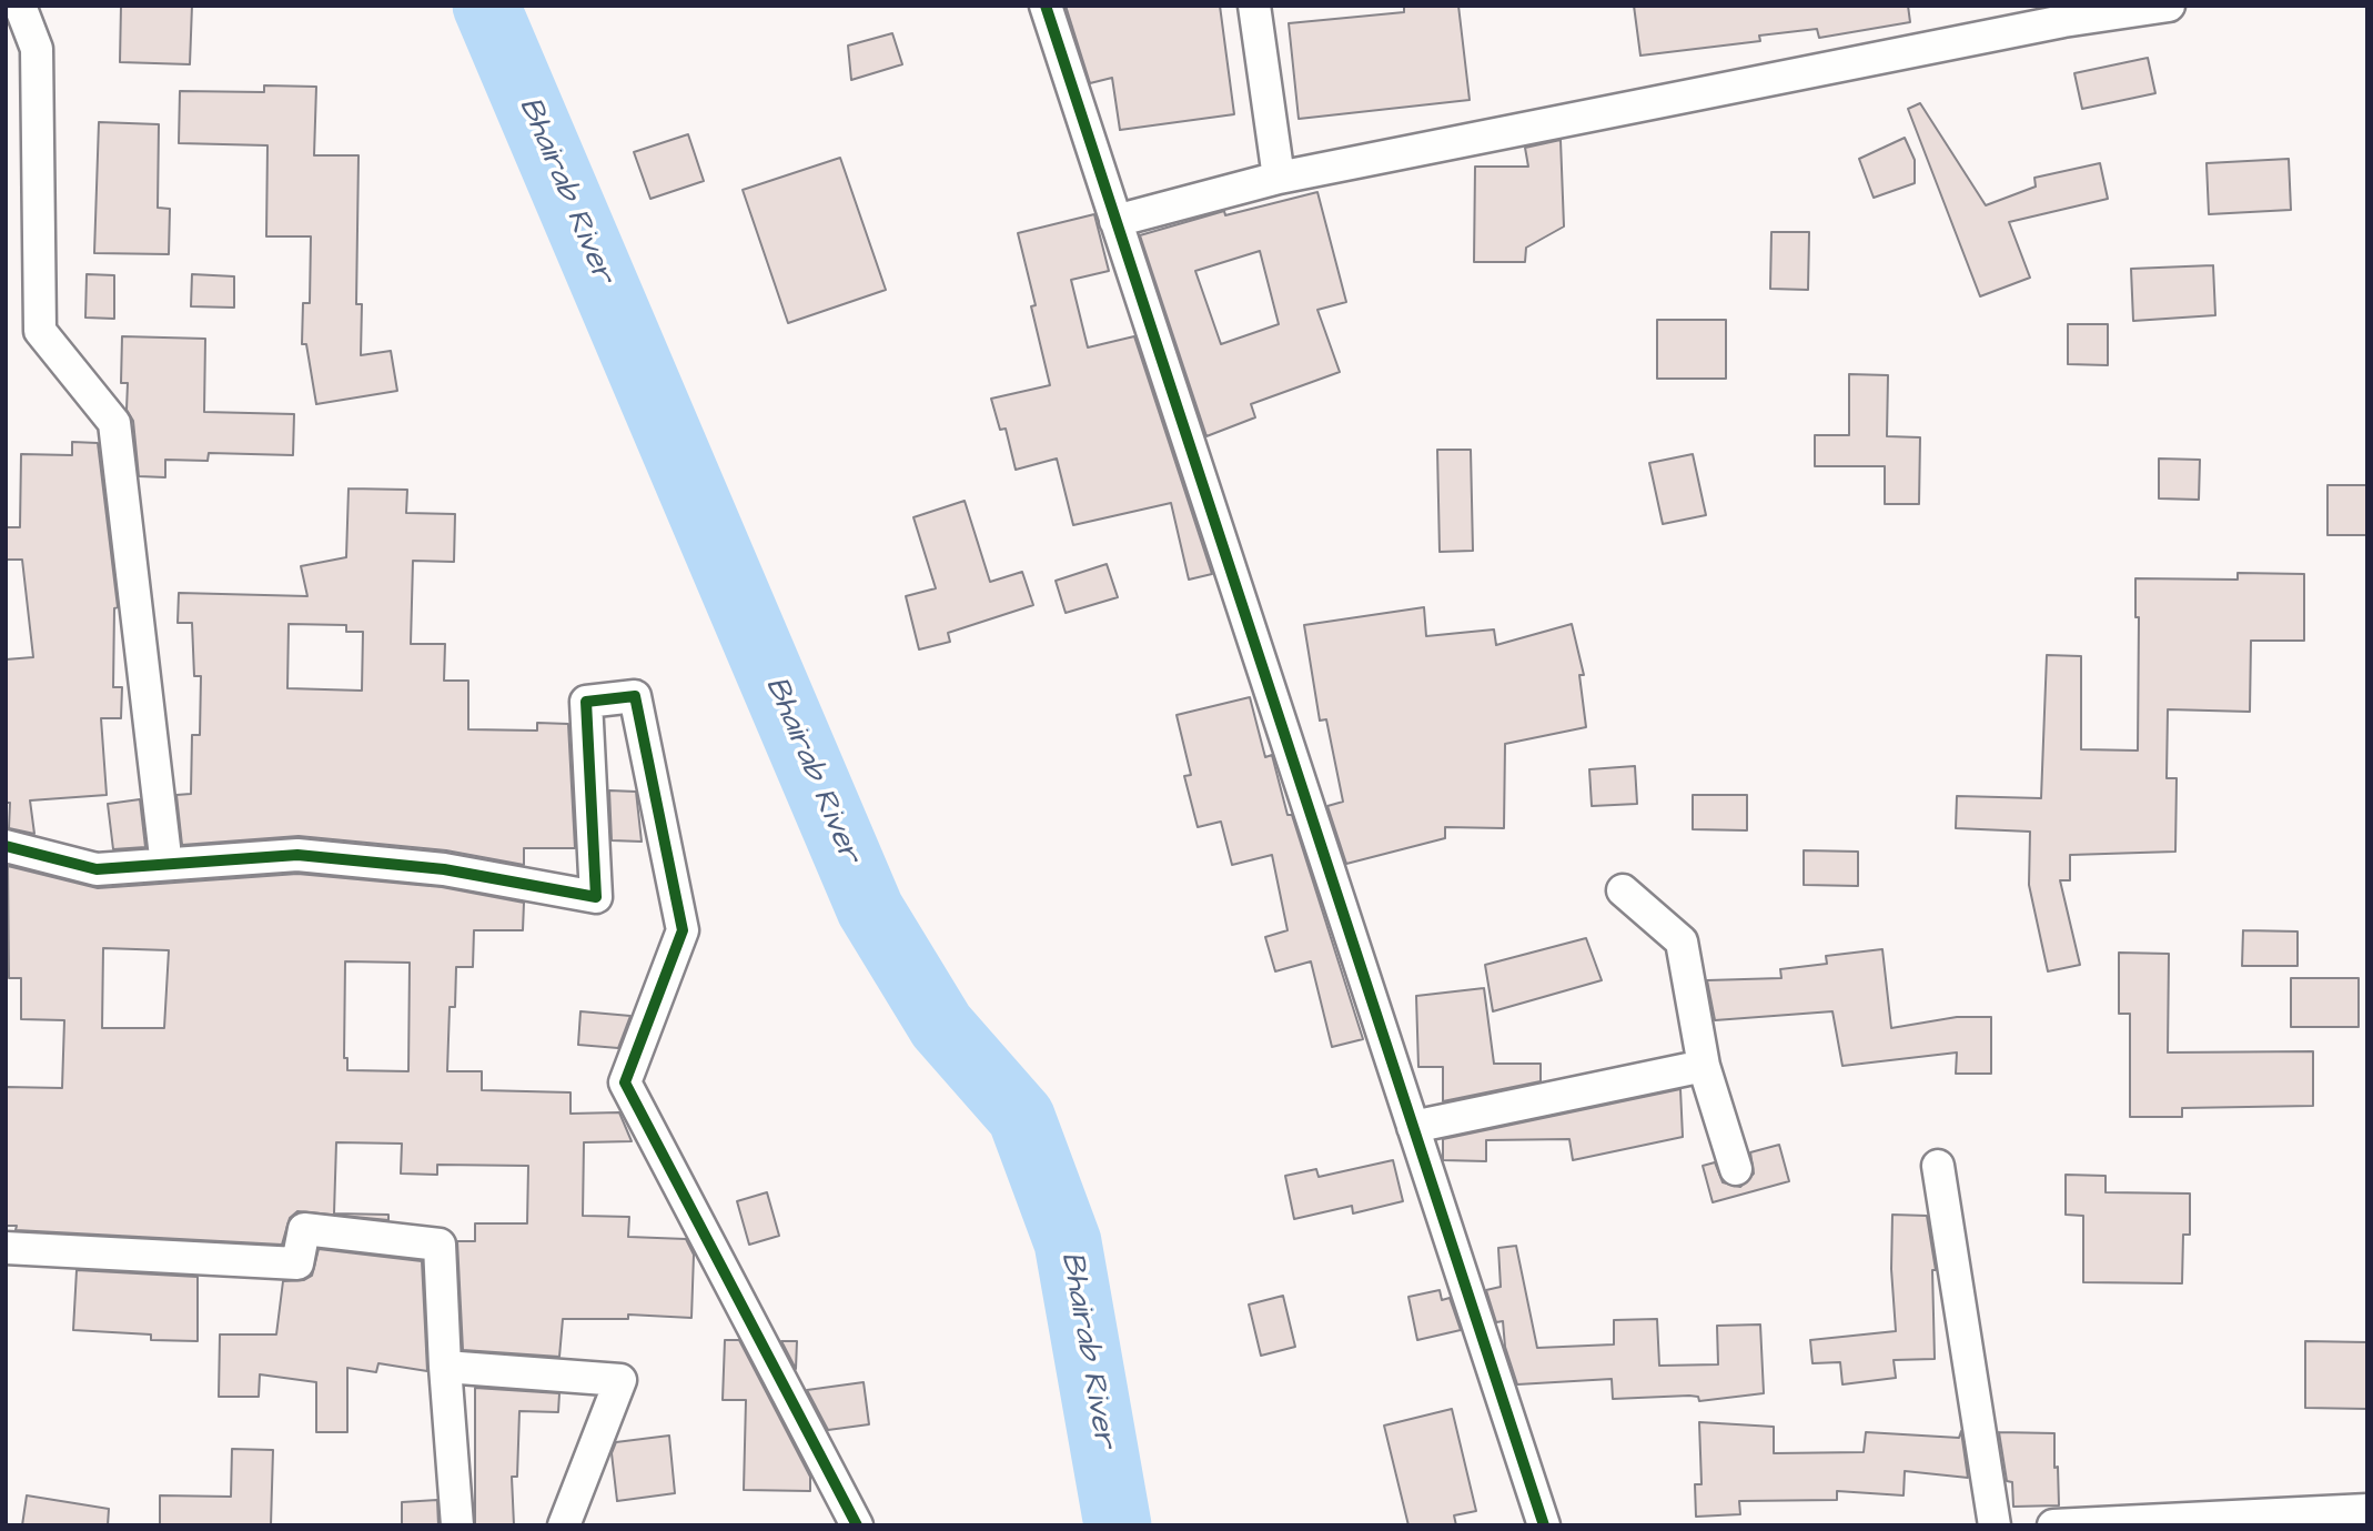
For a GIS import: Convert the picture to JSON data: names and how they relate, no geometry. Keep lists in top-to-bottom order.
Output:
{
  "water": ["Bhairab River"]
}
